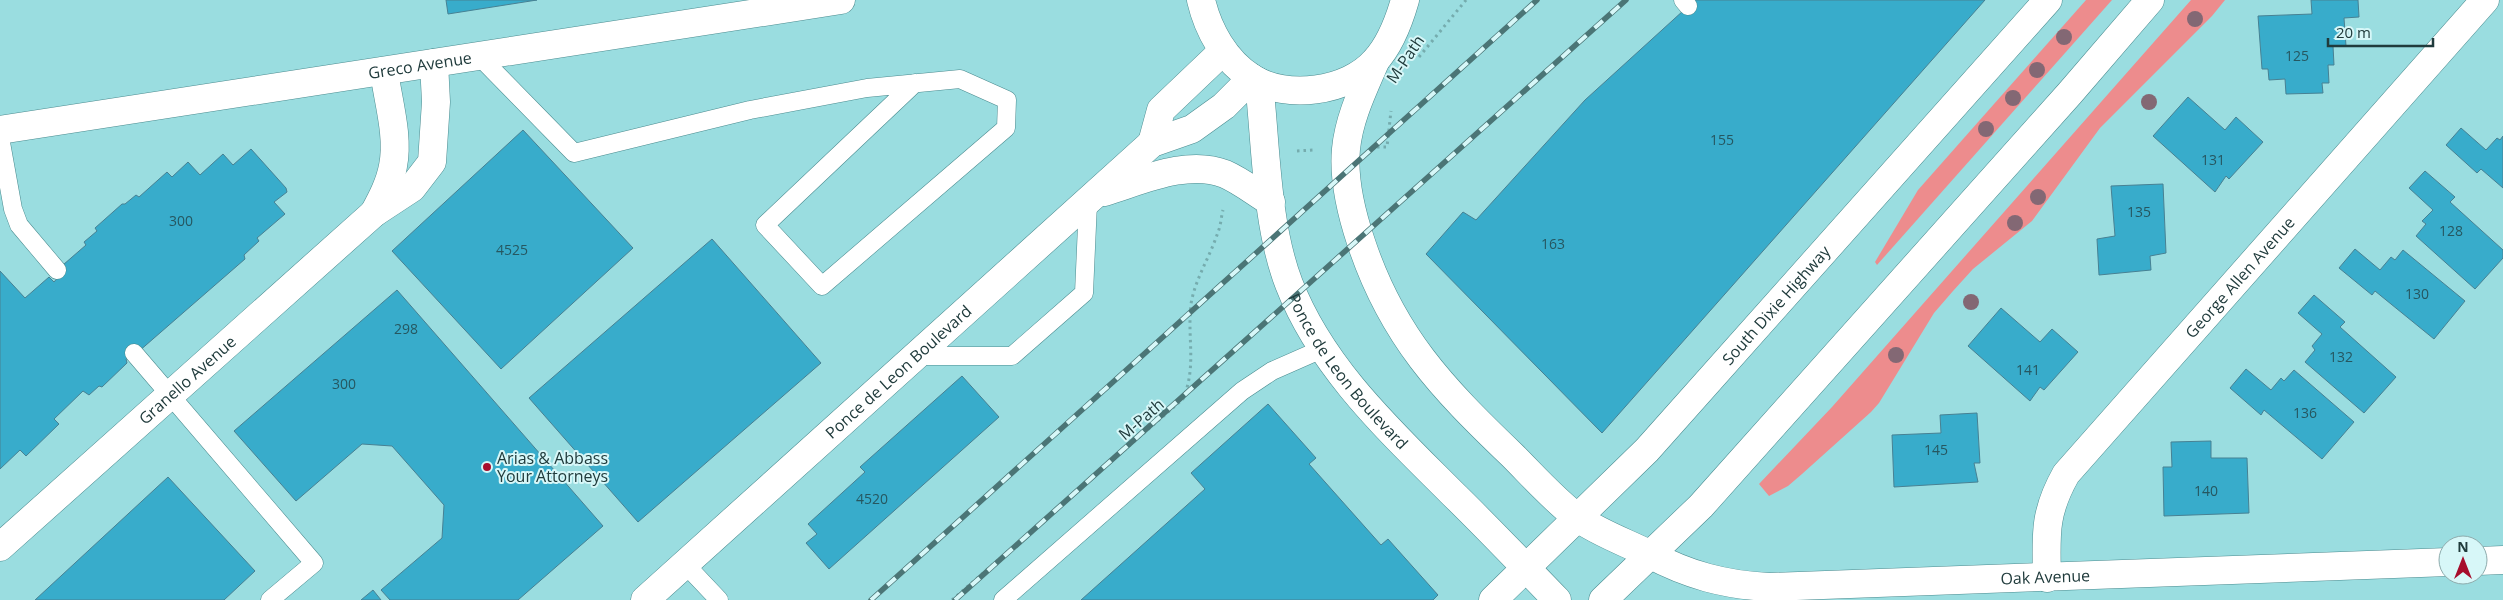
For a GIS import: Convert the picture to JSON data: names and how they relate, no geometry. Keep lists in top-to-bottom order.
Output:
{
  "streets": {
    "main road": [
      "Greco Avenue",
      "George Allen Avenue",
      "South Dixie Highway",
      "Ponce de Leon Boulevard",
      "Granello Avenue",
      "Oak Avenue"
    ],
    "path": ["M-Path"]
  },
  "crossings": [
    ["Greco Avenue", "Granello Avenue"],
    ["George Allen Avenue", "Oak Avenue"],
    ["South Dixie Highway", "Ponce de Leon Boulevard"]
  ],
  "places": ["Arias & Abbass Your Attorneys"],
  "house_numbers": [
    "125",
    "155",
    "131",
    "135",
    "300",
    "128",
    "163",
    "4525",
    "130",
    "298",
    "132",
    "141",
    "300",
    "136",
    "145",
    "140",
    "4520"
  ],
  "scale_bar": "20 m",
  "north": "top"
}
